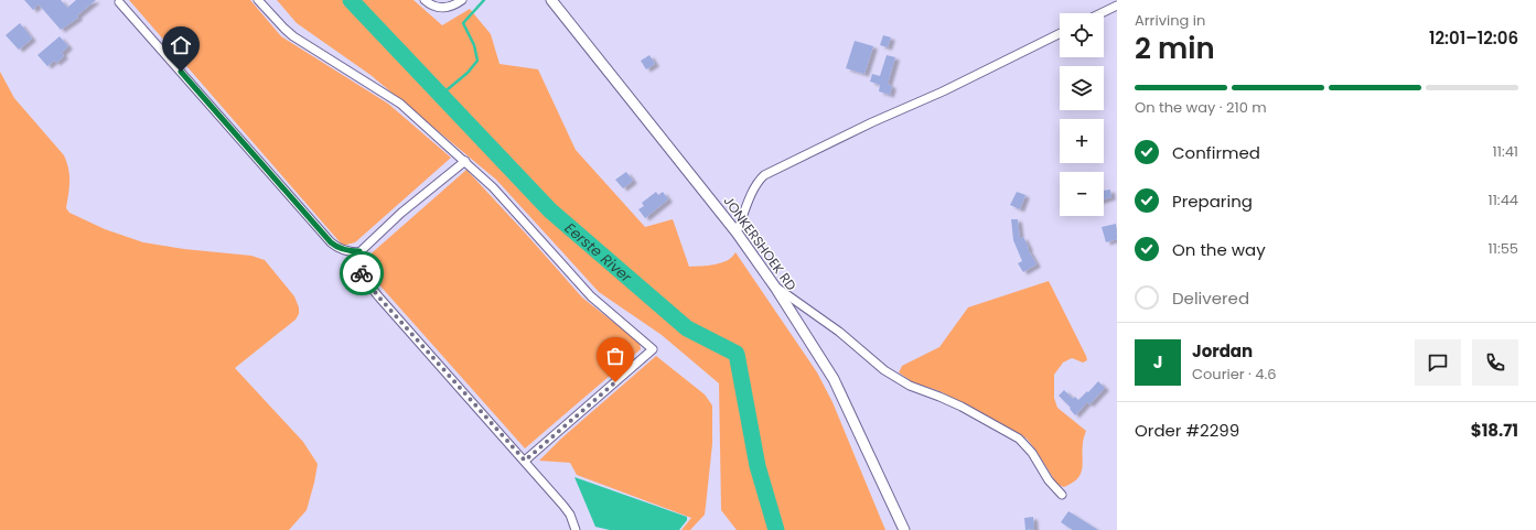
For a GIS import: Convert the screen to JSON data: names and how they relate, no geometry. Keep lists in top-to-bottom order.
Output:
{
  "streets": {
    "street": ["JONKERSHOEK RD"]
  },
  "water": ["Eerste River"],
  "page": {
    "heading": ["2 min", "Arriving in", "12:01–12:06"],
    "panel": [
      "Jordan",
      "Courier · 4.6",
      "Order #2299",
      "$18.71"
    ],
    "map_buttons": ["+", "−"],
    "bar": "On the way · 210 m",
    "list": [
      ["Confirmed", "11:41"],
      ["Preparing", "11:44"],
      ["On the way", "11:55"],
      "Delivered"
    ],
    "round": "J"
  }
}
